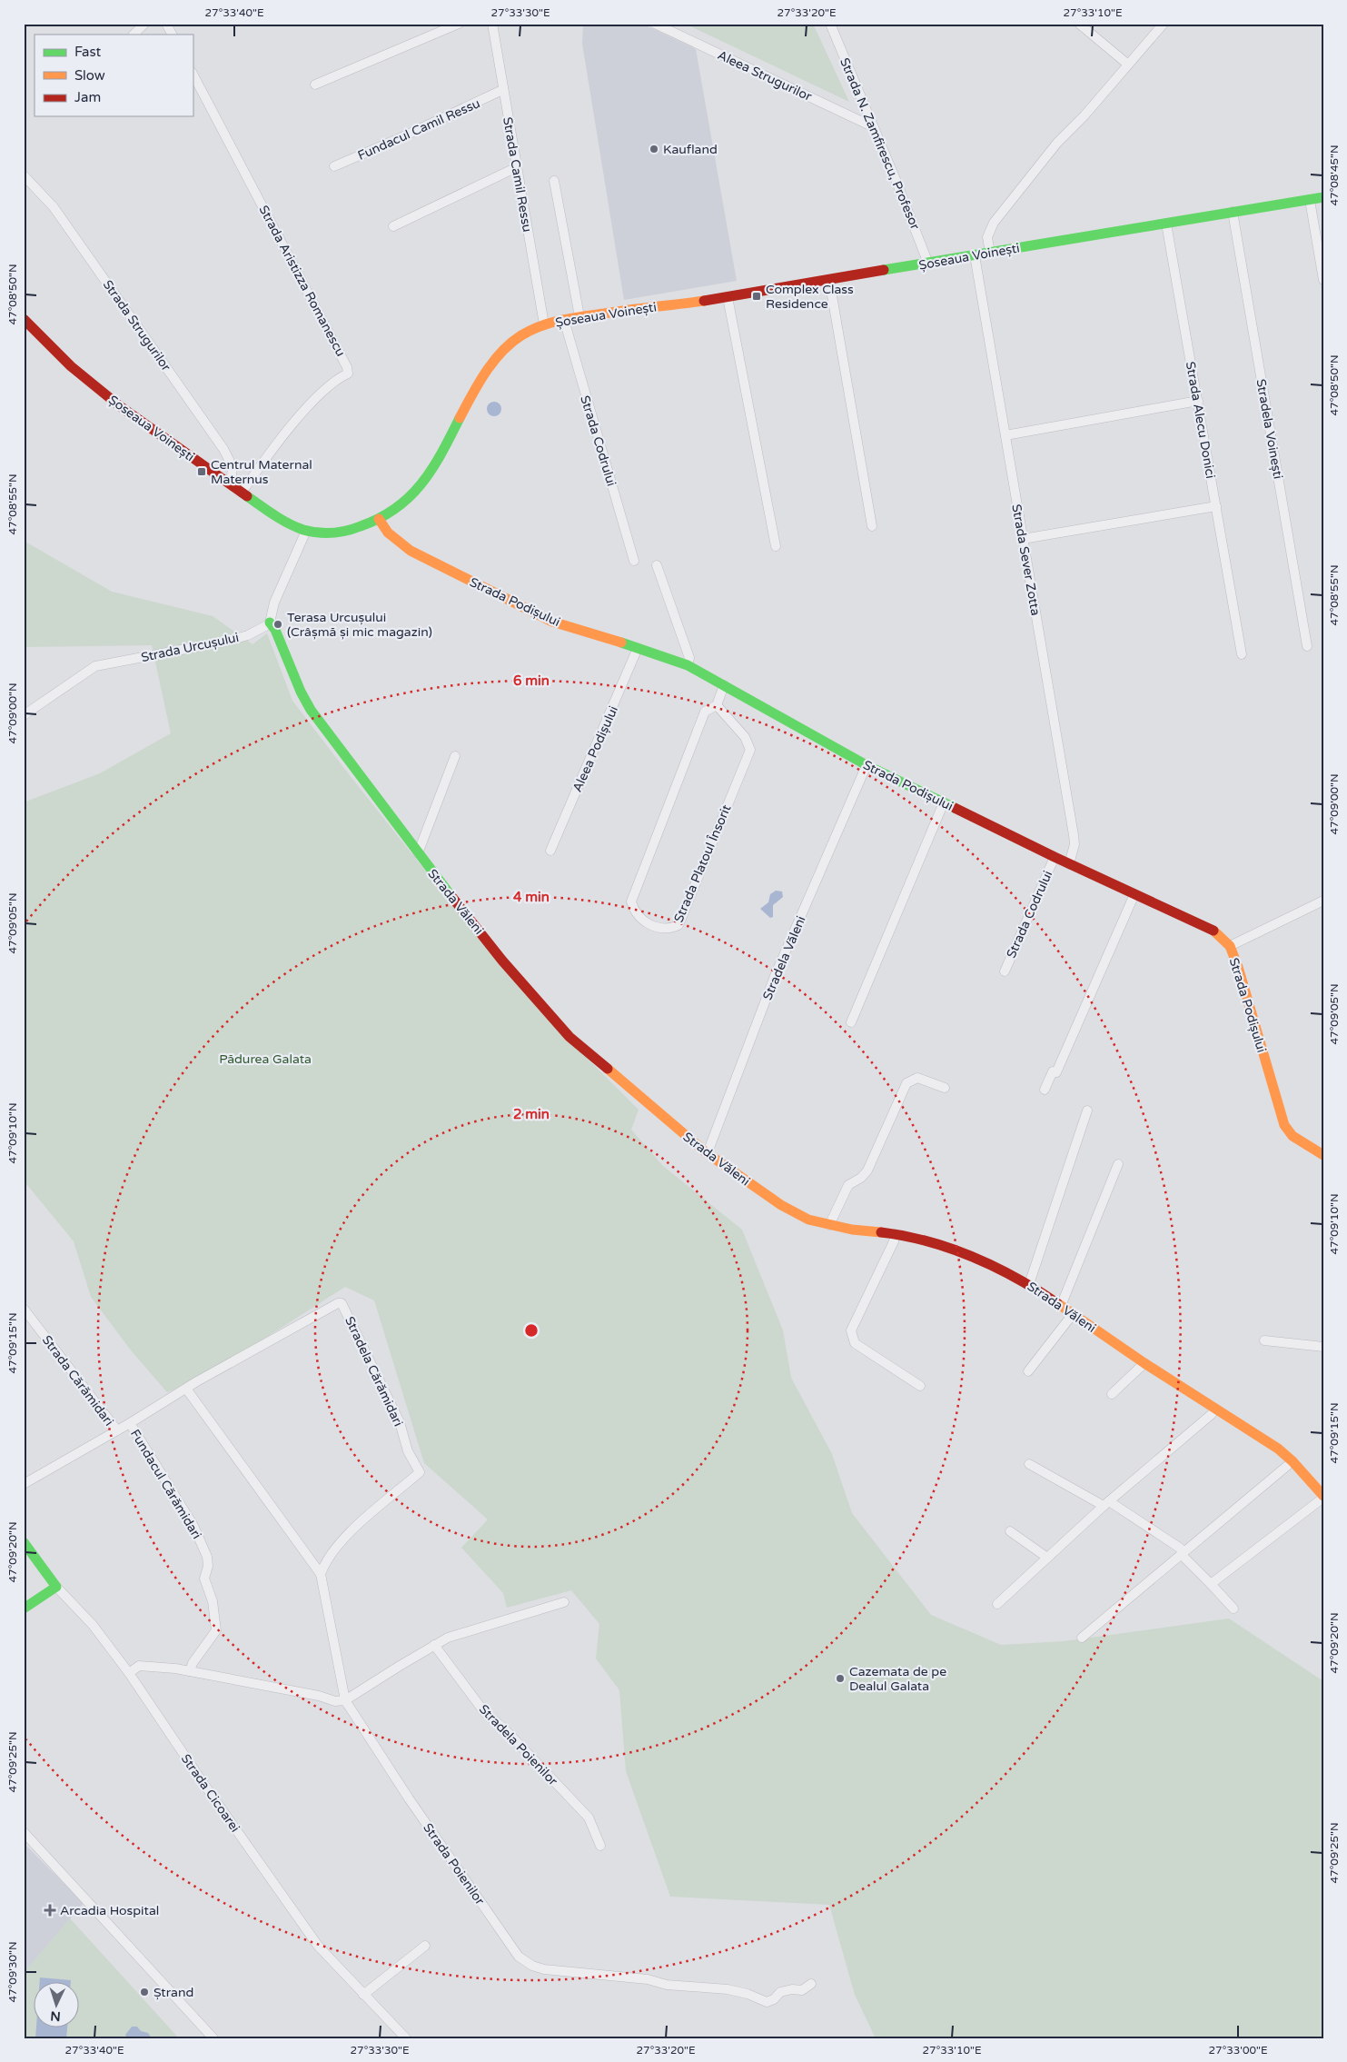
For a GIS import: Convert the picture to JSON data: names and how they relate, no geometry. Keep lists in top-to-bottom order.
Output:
{
  "streets": {
    "street": [
      "Aleea Strugurilor",
      "Fundacul Camil Ressu",
      "Strada N. Zamfirescu, Profesor",
      "Strada Camil Ressu",
      "Șoseaua Voinești",
      "Strada Aristizza Romanescu",
      "Strada Strugurilor",
      "Strada Alecu Donici",
      "Stradela Voinești",
      "Strada Codrului",
      "Strada Sever Zotta",
      "Strada Podișului",
      "Strada Urcușului",
      "Aleea Podișului",
      "Strada Platoul Însorit",
      "Strada Văleni",
      "Stradela Văleni",
      "Stradela Cărămidari",
      "Strada Cărămidari",
      "Fundacul Cărămidari",
      "Stradela Poienilor",
      "Strada Cicoarei",
      "Strada Poienilor"
    ]
  },
  "crossings": [
    ["Aleea Strugurilor", "Strada N. Zamfirescu, Profesor"],
    ["Fundacul Camil Ressu", "Strada Camil Ressu"],
    ["Strada N. Zamfirescu, Profesor", "Șoseaua Voinești"],
    ["Strada Camil Ressu", "Șoseaua Voinești"],
    ["Șoseaua Voinești", "Strada Aristizza Romanescu"],
    ["Șoseaua Voinești", "Strada Strugurilor"],
    ["Șoseaua Voinești", "Strada Alecu Donici"],
    ["Șoseaua Voinești", "Stradela Voinești"],
    ["Șoseaua Voinești", "Strada Codrului"],
    ["Șoseaua Voinești", "Strada Sever Zotta"],
    ["Șoseaua Voinești", "Strada Podișului"],
    ["Strada Codrului", "Strada Podișului"],
    ["Strada Sever Zotta", "Strada Podișului"],
    ["Strada Podișului", "Aleea Podișului"],
    ["Strada Podișului", "Stradela Văleni"],
    ["Strada Urcușului", "Strada Văleni"],
    ["Strada Văleni", "Stradela Văleni"],
    ["Stradela Cărămidari", "Strada Cărămidari"],
    ["Stradela Cărămidari", "Fundacul Cărămidari"]
  ],
  "parks": ["Pădurea Galata"],
  "places": {
    "other": [
      "Kaufland",
      "Terasa Urcușului (Crâșmă și mic magazin)",
      "Cazemata de pe Dealul Galata",
      "Ștrand"
    ],
    "transit": ["Complex Class Residence", "Centrul Maternal Maternus"],
    "health": ["Arcadia Hospital"]
  },
  "legend": ["Fast", "Slow", "Jam"],
  "north": "bottom",
  "coordinates": [
    "27°33'40\"E",
    "27°33'30\"E",
    "27°33'20\"E",
    "27°33'10\"E",
    "47°08'45\"N",
    "47°08'50\"N",
    "47°08'55\"N",
    "47°09'00\"N",
    "47°09'05\"N",
    "47°09'10\"N",
    "47°09'15\"N",
    "47°09'20\"N",
    "47°09'25\"N",
    "47°09'30\"N",
    "27°33'00\"E"
  ],
  "rings": ["6 min", "4 min", "2 min"]
}
